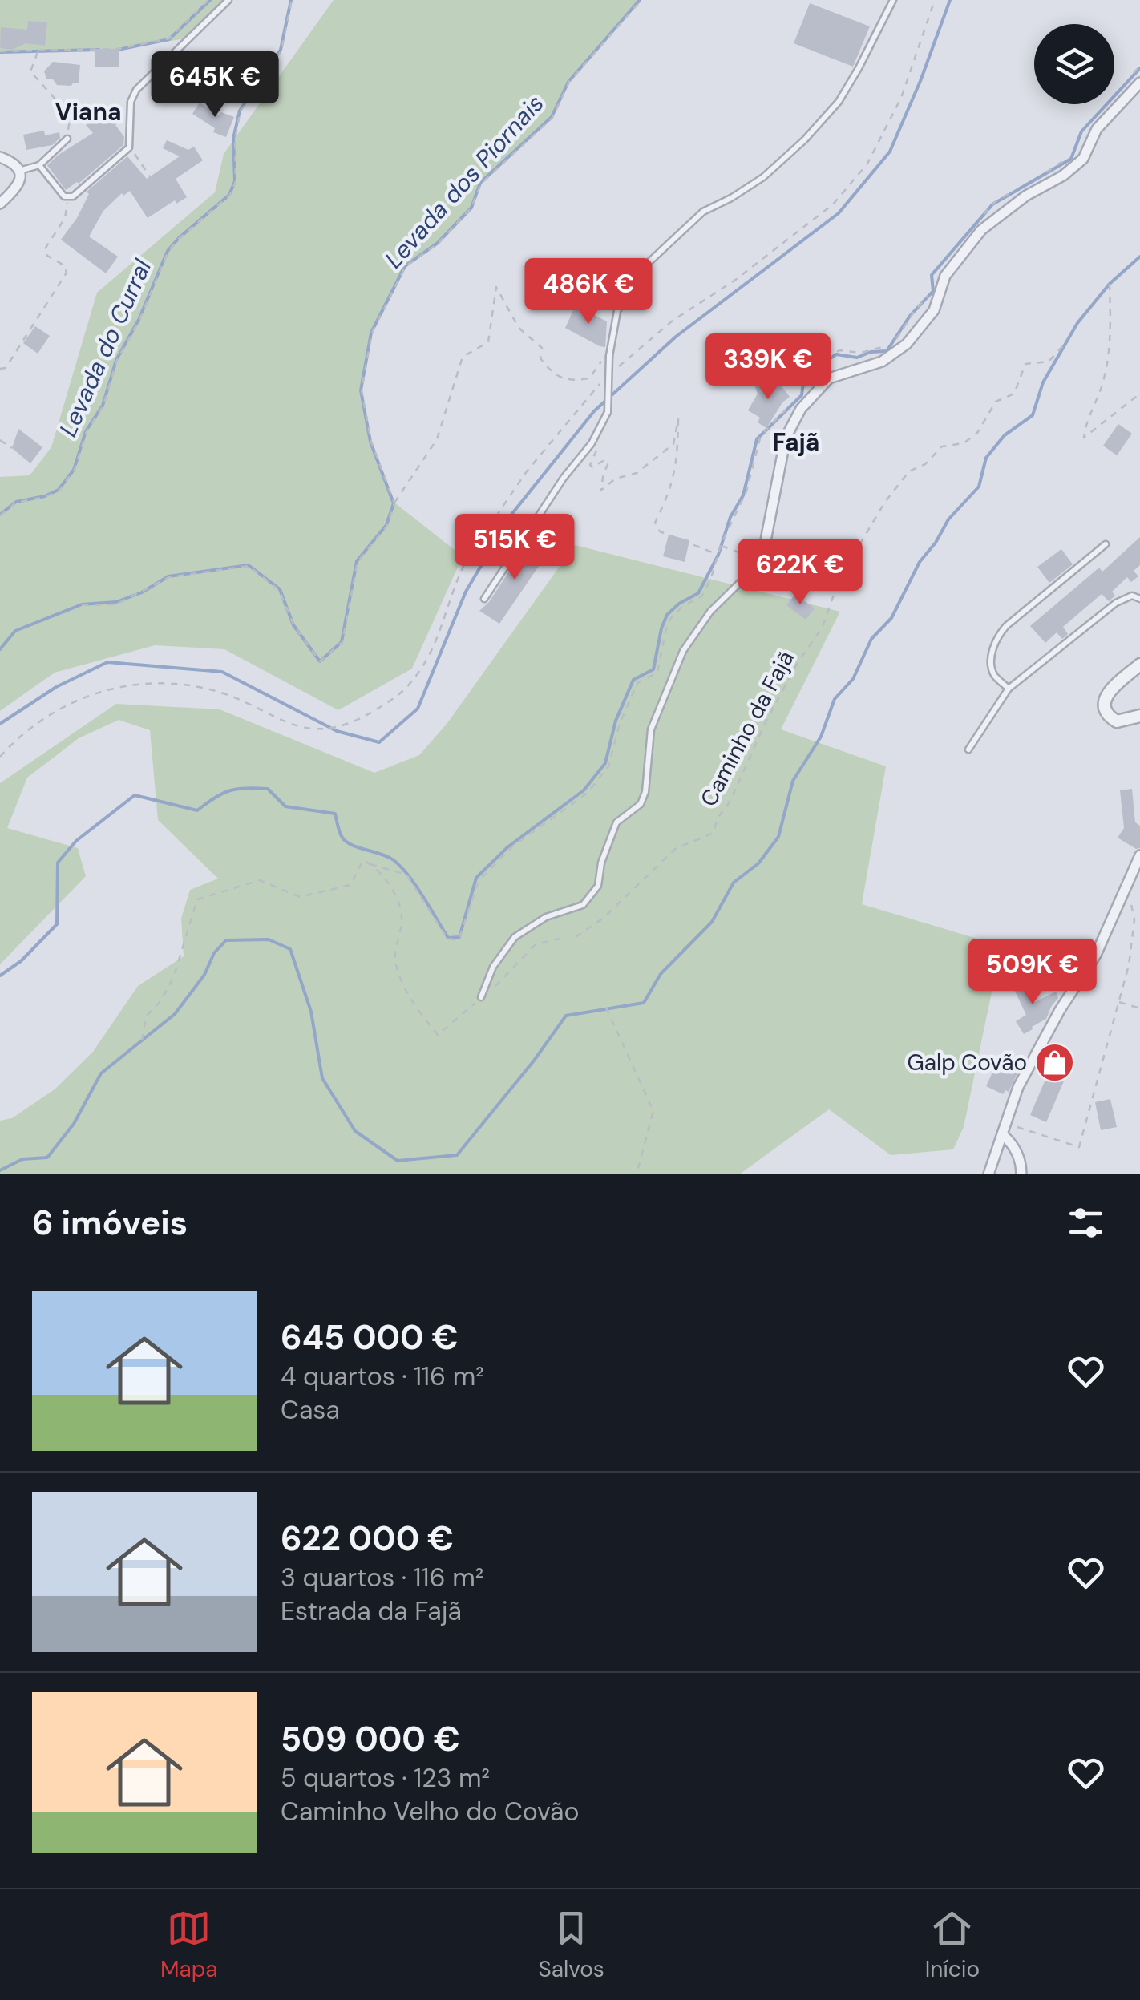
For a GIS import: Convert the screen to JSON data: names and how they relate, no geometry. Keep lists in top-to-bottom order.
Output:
{
  "streets": {
    "path": ["Caminho da Fajã"]
  },
  "districts": ["Viana", "Fajã"],
  "water": ["Levada dos Piornais", "Levada do Curral"],
  "places": {
    "shop": ["Galp Covão"]
  },
  "page": {
    "price": [
      "645K €",
      "486K €",
      "339K €",
      "515K €",
      "622K €",
      "509K €"
    ],
    "heading": "6 imóveis",
    "list": [
      {
        "name": "645 000 €",
        "note": "4 quartos · 116 m² · Casa"
      },
      {
        "name": "622 000 €",
        "note": "3 quartos · 116 m² · Estrada da Fajã"
      },
      {
        "name": "509 000 €",
        "note": "5 quartos · 123 m² · Caminho Velho do Covão"
      }
    ],
    "tabs": ["Mapa", "Salvos", "Início"]
  }
}
